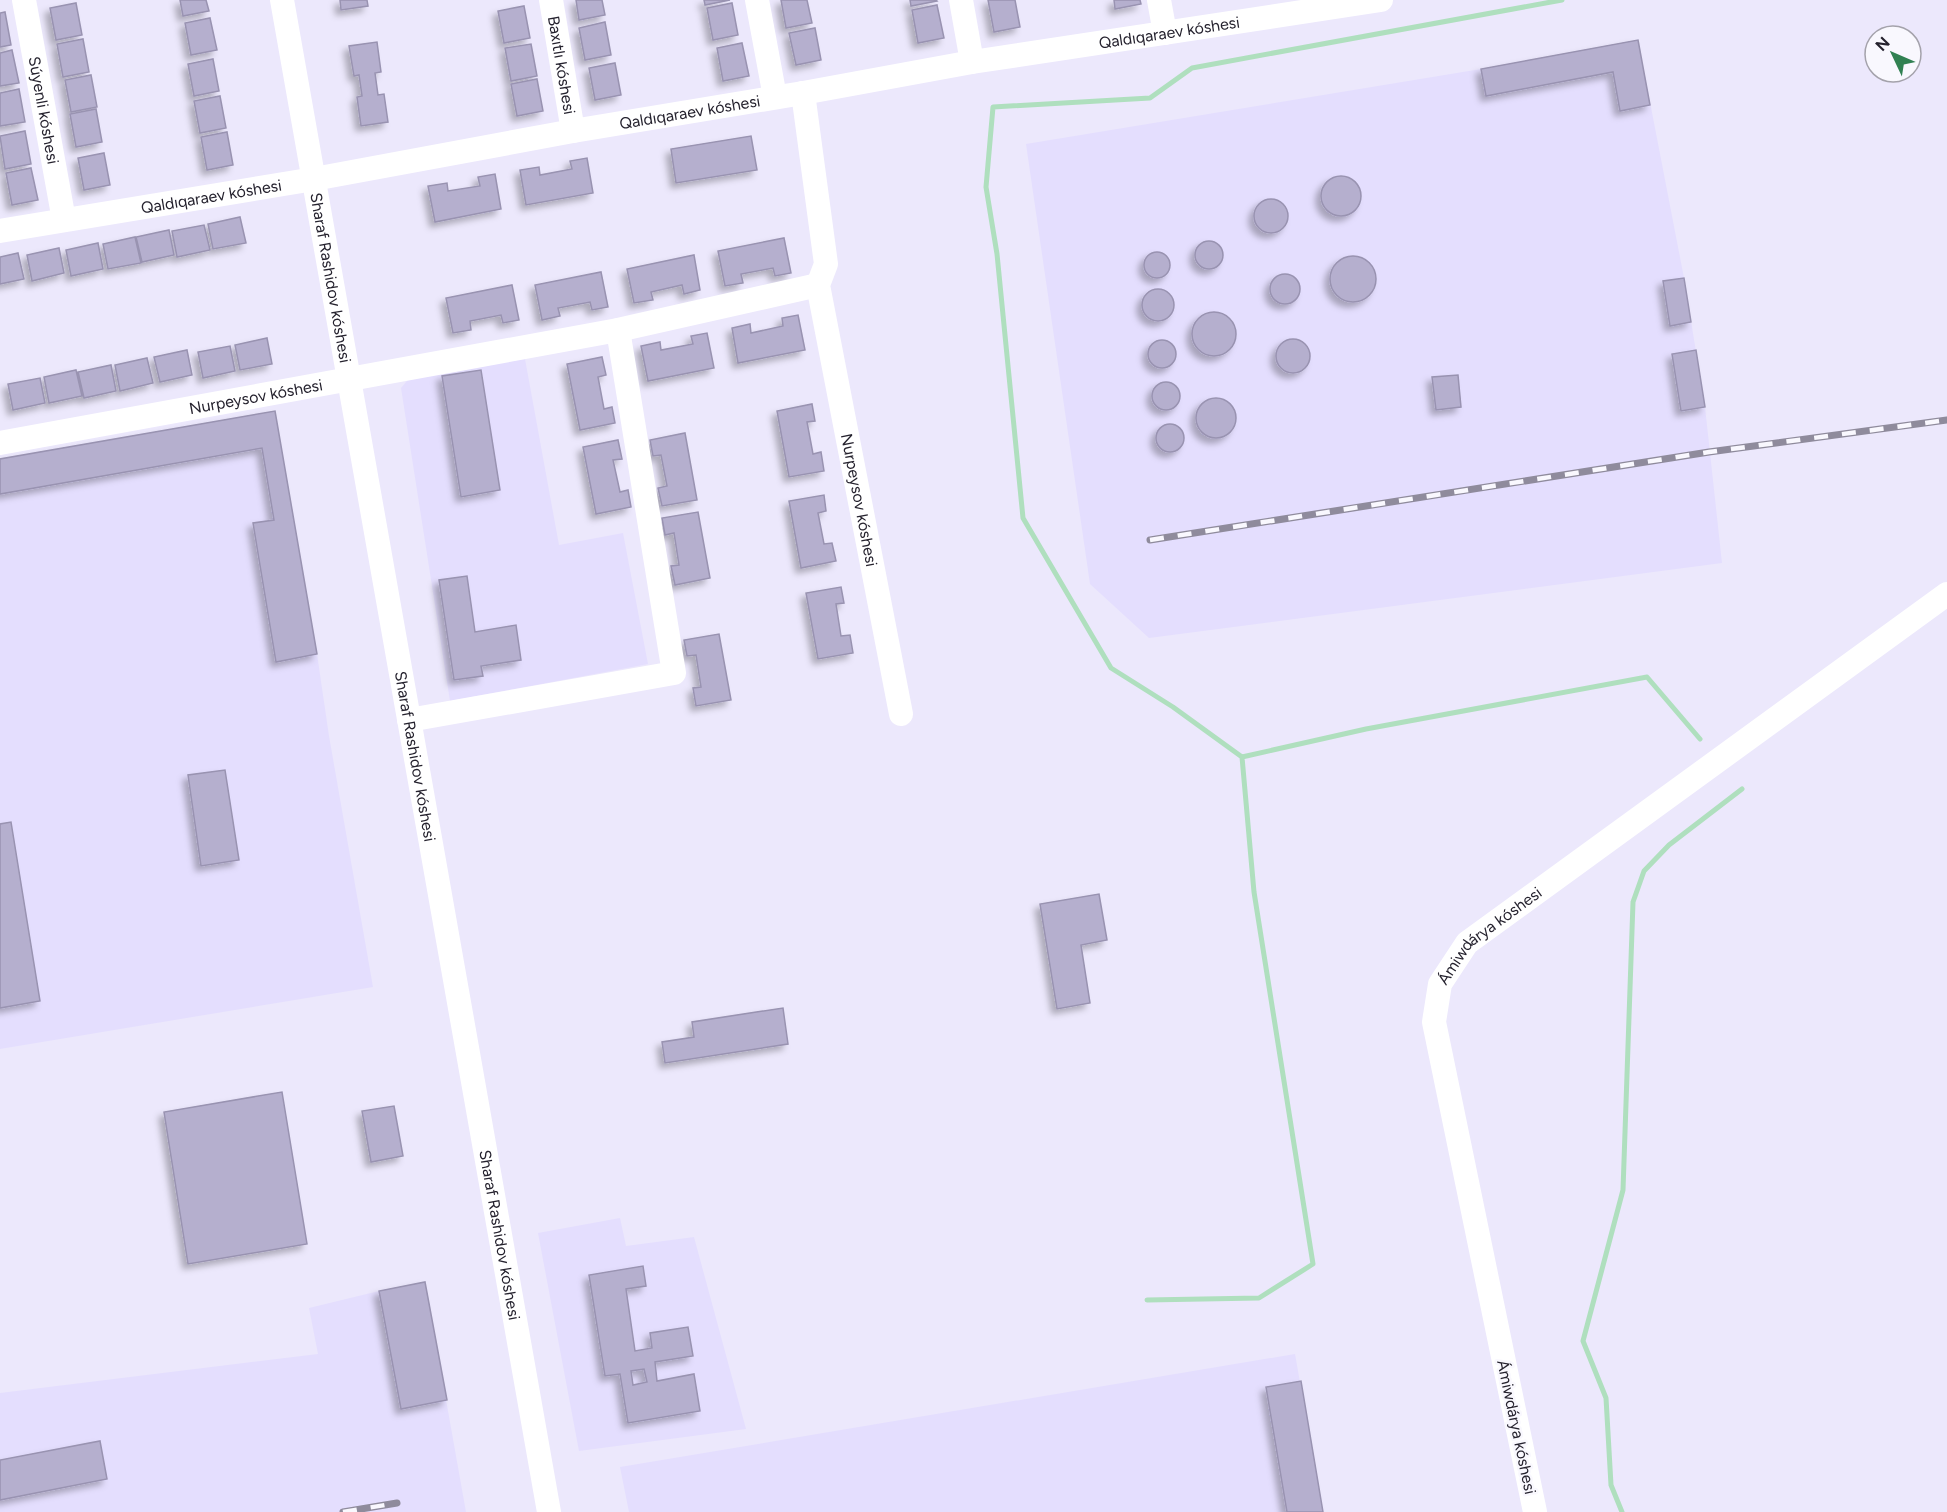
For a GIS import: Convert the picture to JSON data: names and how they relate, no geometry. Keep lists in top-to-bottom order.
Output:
{
  "streets": {
    "street": [
      "Qaldıqaraev kóshesi",
      "Baxıtlı kóshesi",
      "Súyenli kóshesi",
      "Sharaf Rashidov kóshesi",
      "Nurpeysov kóshesi",
      "Ámiwdárya kóshesi"
    ]
  },
  "crossings": [
    ["Qaldıqaraev kóshesi", "Baxıtlı kóshesi"],
    ["Qaldıqaraev kóshesi", "Súyenli kóshesi"],
    ["Qaldıqaraev kóshesi", "Sharaf Rashidov kóshesi"],
    ["Qaldıqaraev kóshesi", "Nurpeysov kóshesi"],
    ["Sharaf Rashidov kóshesi", "Nurpeysov kóshesi"]
  ],
  "north": "top left"
}
